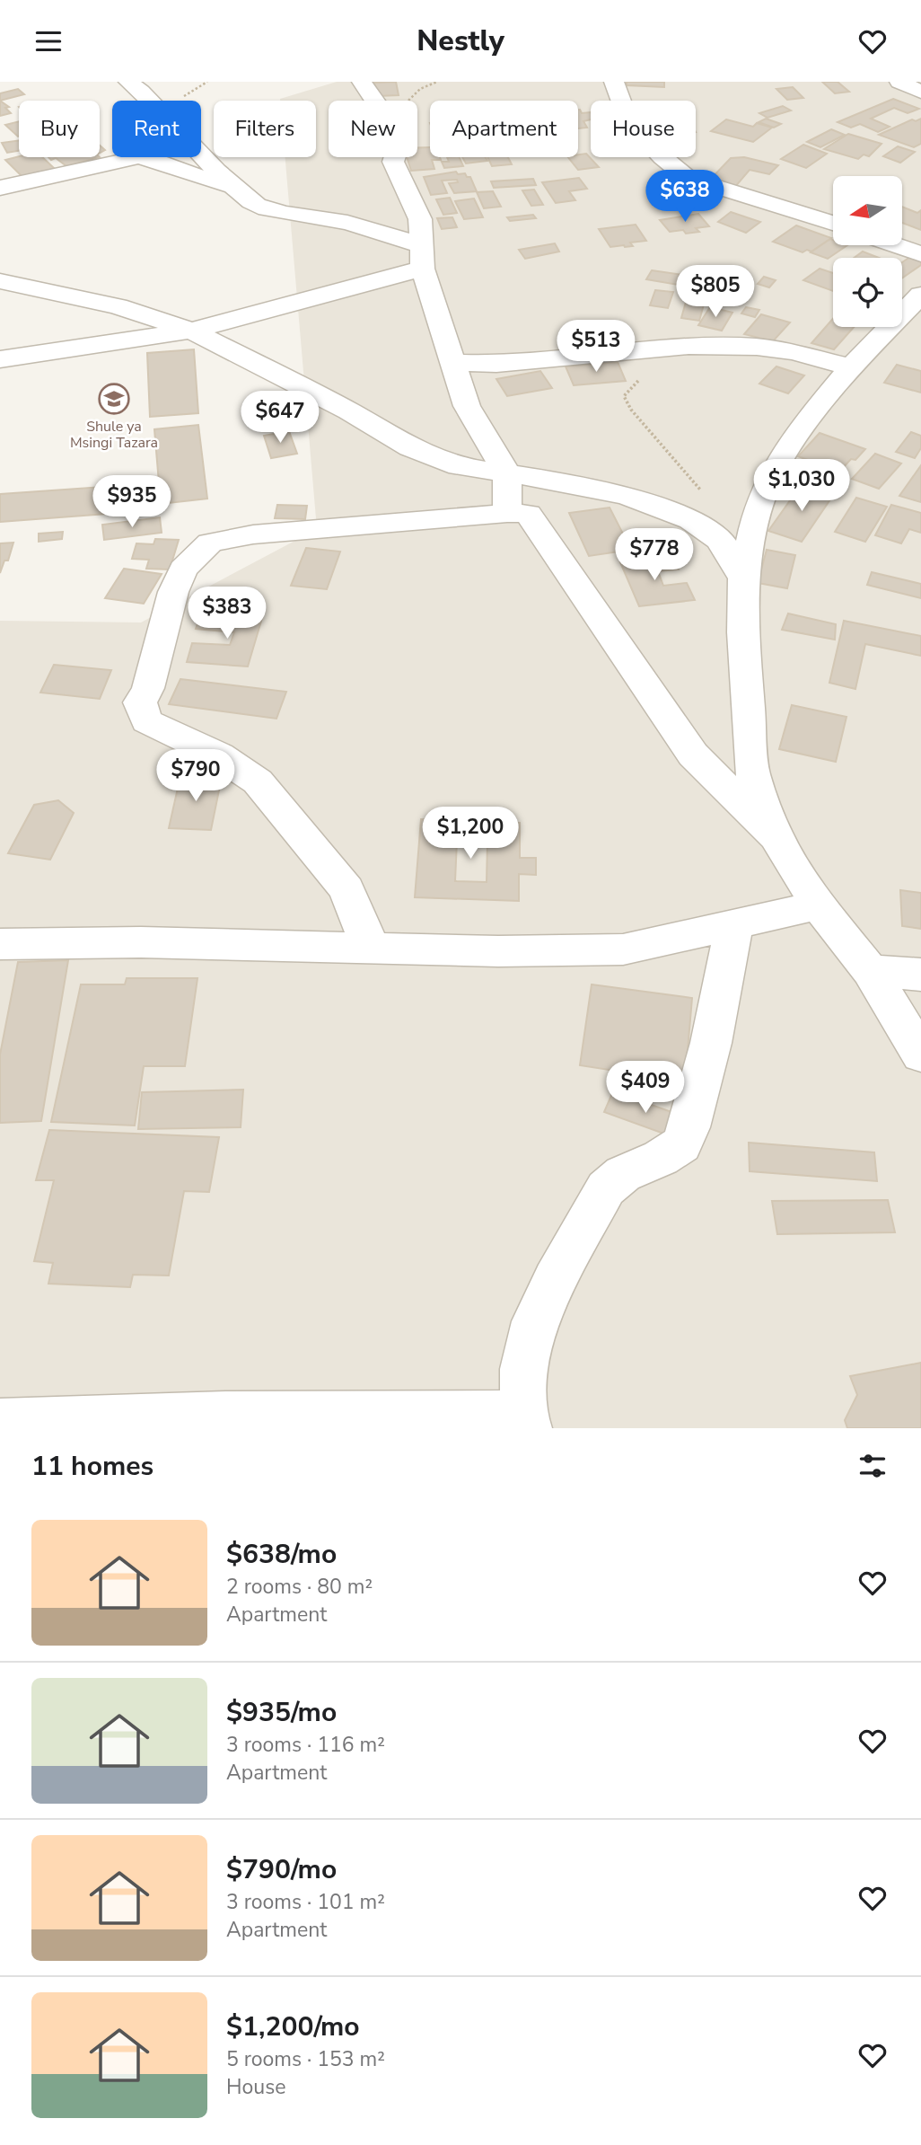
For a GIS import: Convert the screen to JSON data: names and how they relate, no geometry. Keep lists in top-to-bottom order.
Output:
{
  "places": {
    "school or university": ["Shule ya Msingi Tazara"]
  },
  "north": "left",
  "page": {
    "header": "Nestly",
    "chip": [
      "Buy",
      "Rent",
      "Filters",
      "New",
      "Apartment",
      "House"
    ],
    "price": [
      "$638",
      "$805",
      "$513",
      "$647",
      "$1,030",
      "$935",
      "$778",
      "$383",
      "$790",
      "$1,200",
      "$409"
    ],
    "heading": "11 homes",
    "list": [
      {
        "name": "$638/mo",
        "note": "2 rooms · 80 m² · Apartment"
      },
      {
        "name": "$935/mo",
        "note": "3 rooms · 116 m² · Apartment"
      },
      {
        "name": "$790/mo",
        "note": "3 rooms · 101 m² · Apartment"
      },
      {
        "name": "$1,200/mo",
        "note": "5 rooms · 153 m² · House"
      }
    ]
  }
}
